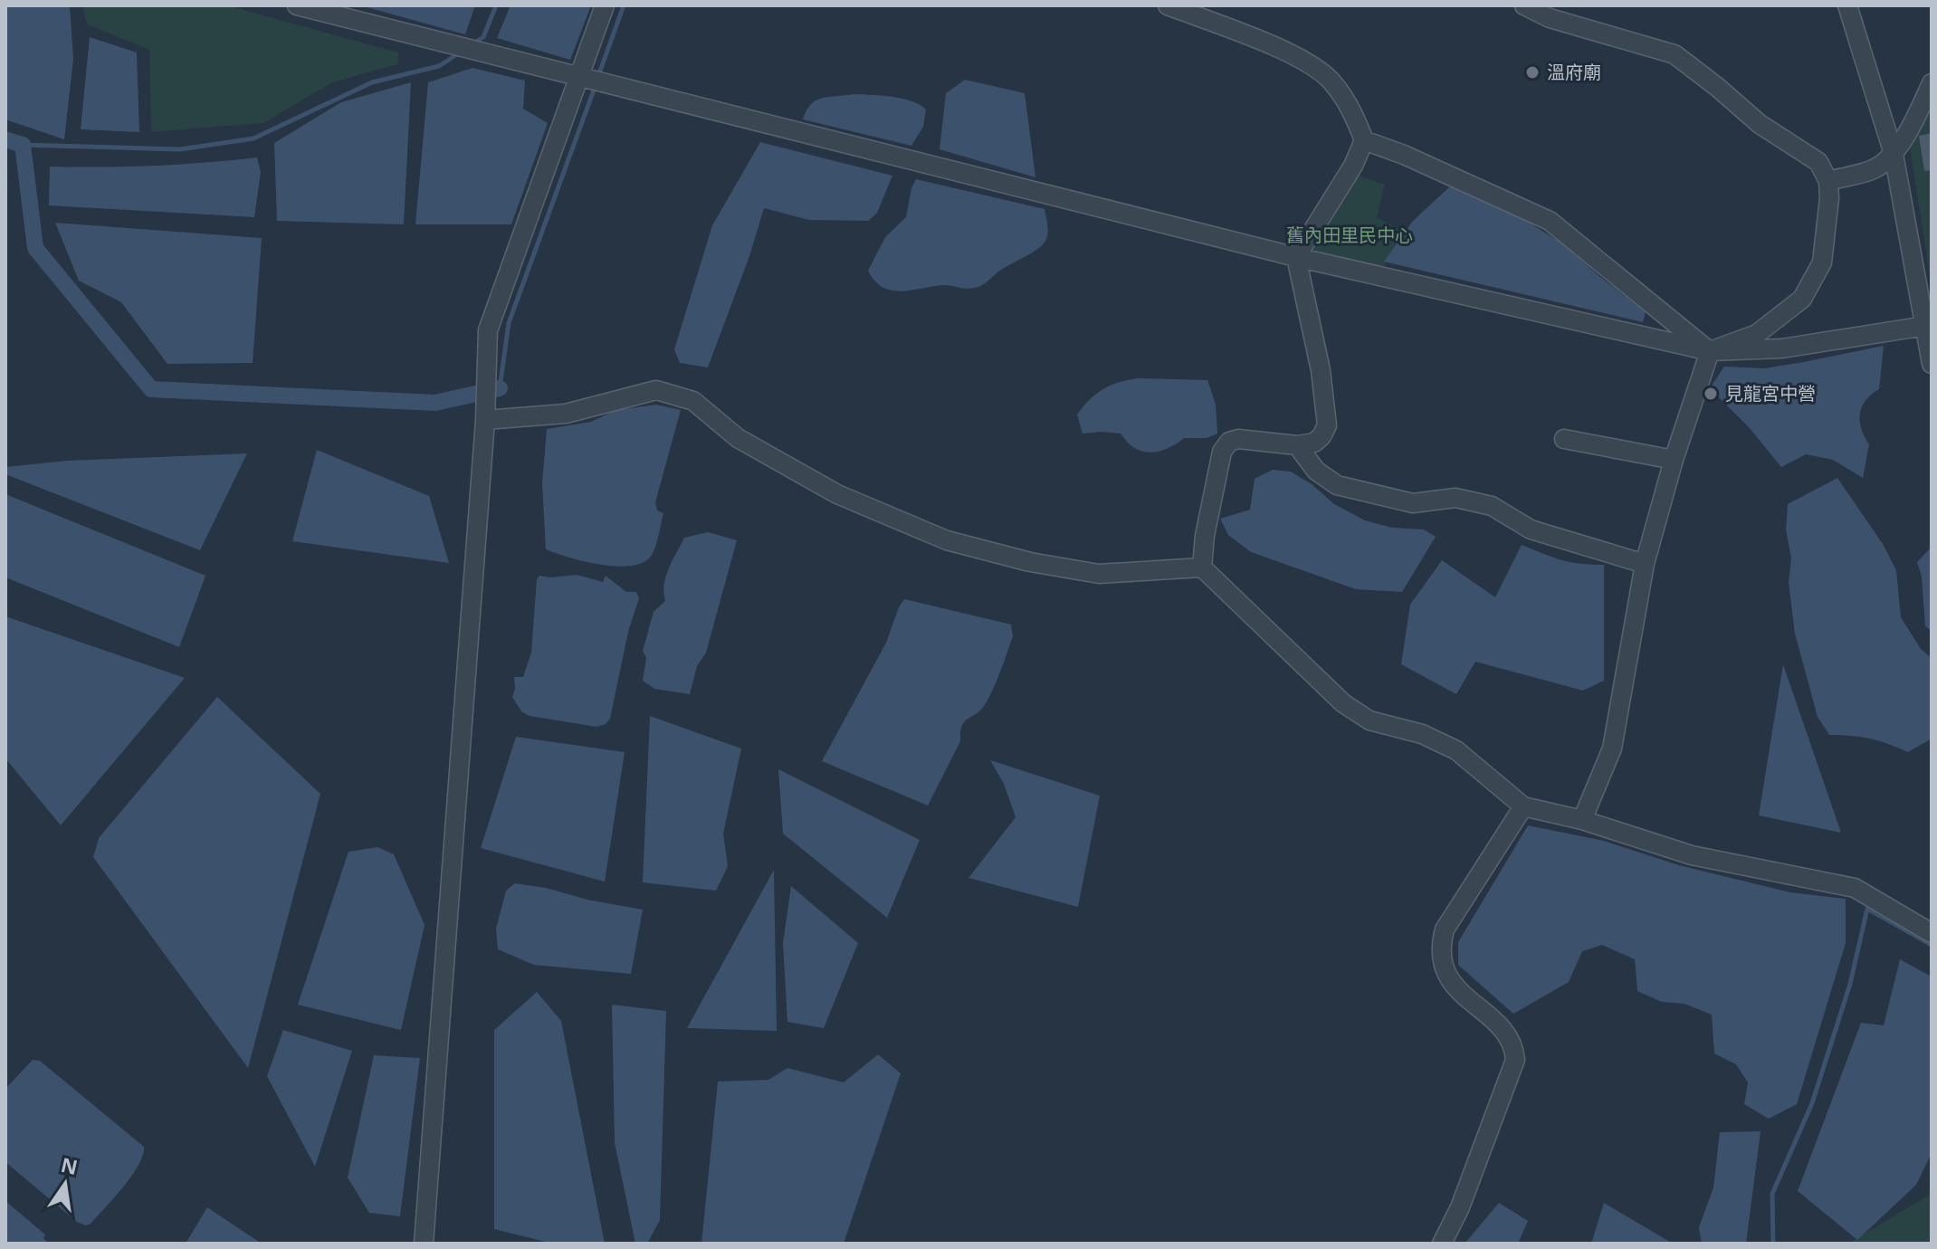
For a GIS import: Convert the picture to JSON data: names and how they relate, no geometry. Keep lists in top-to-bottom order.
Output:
{
  "parks": ["舊內田里民中心"],
  "places": ["溫府廟", "見龍宮中營"],
  "north": "top"
}
